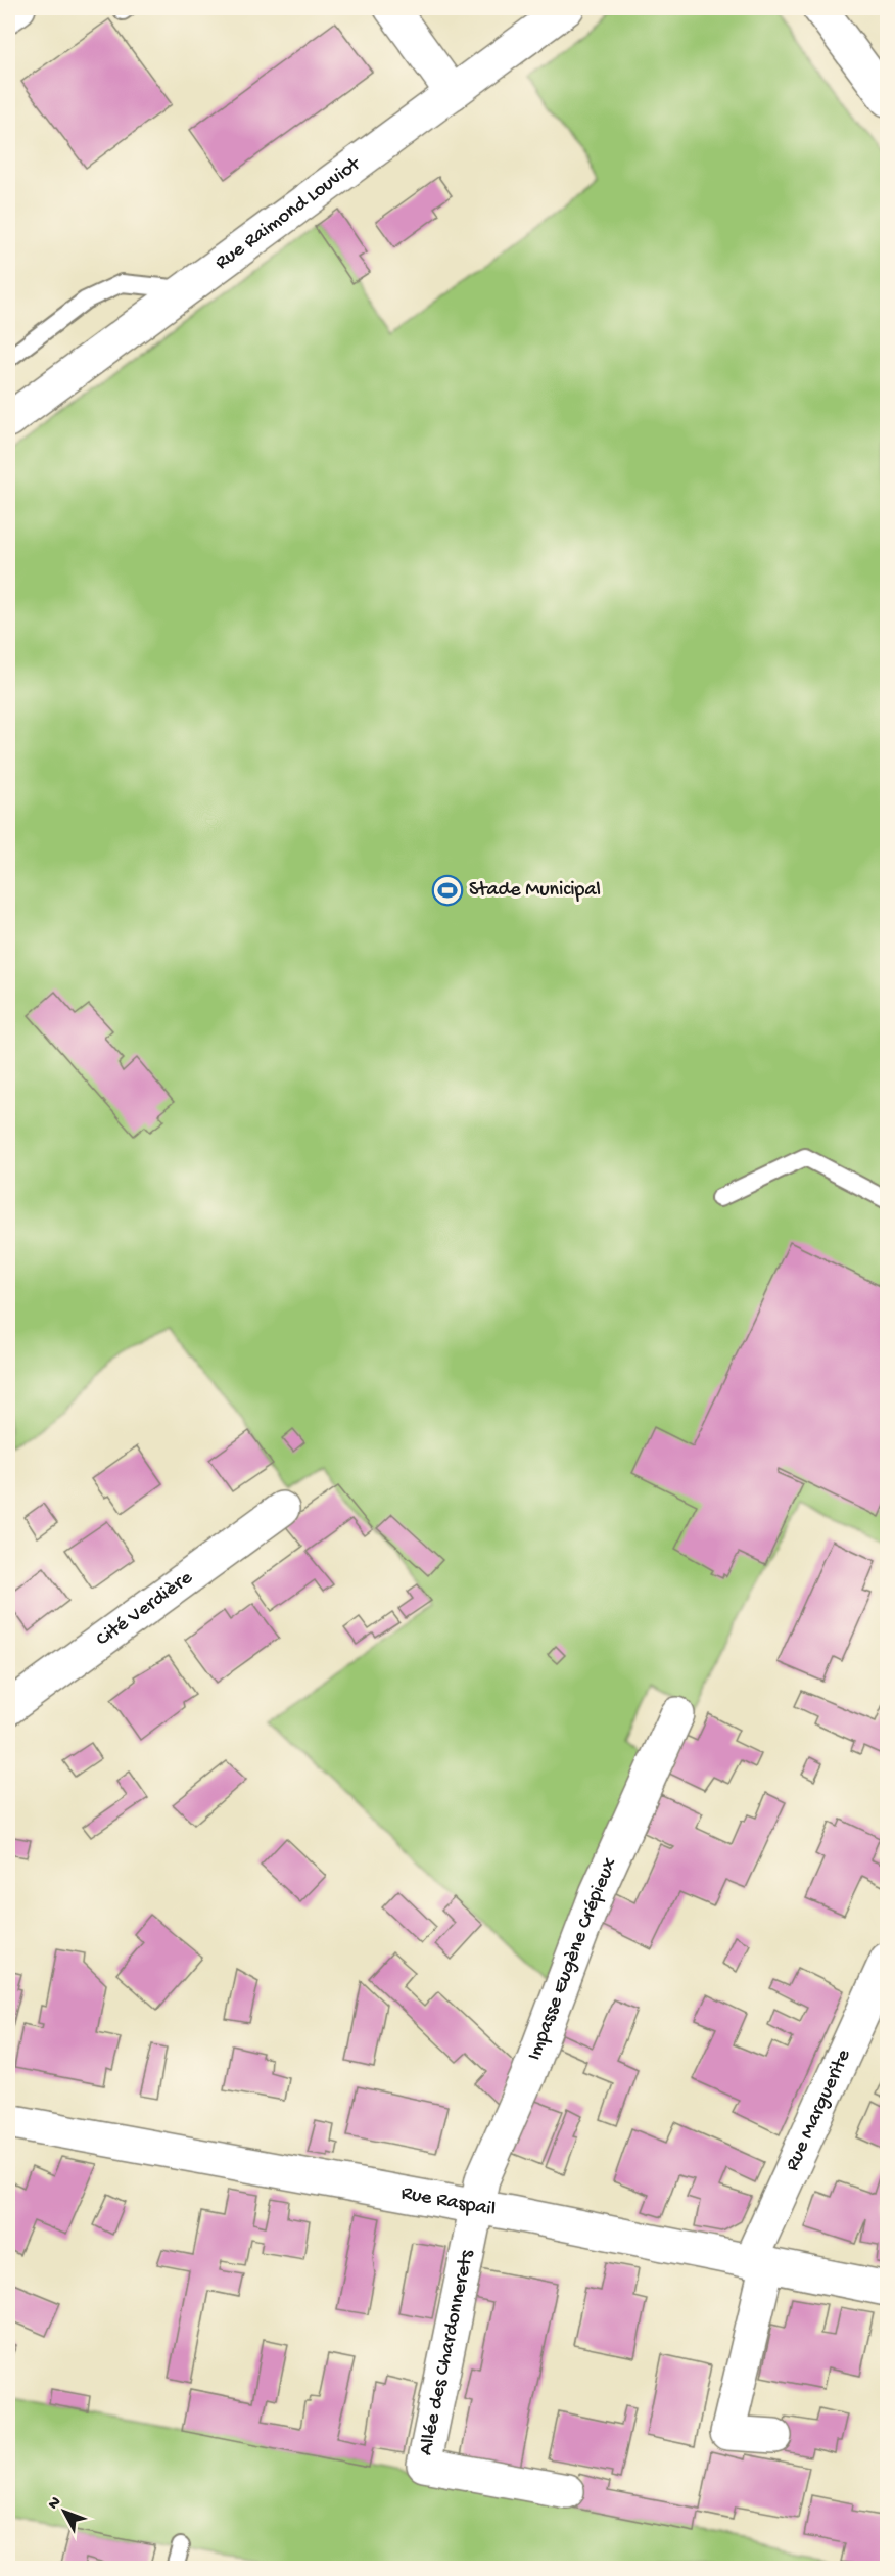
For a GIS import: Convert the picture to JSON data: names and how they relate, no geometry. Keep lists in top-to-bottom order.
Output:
{
  "streets": {
    "street": [
      "Rue Raimond Louviot",
      "Cité Verdière",
      "Impasse Eugène Crépieux",
      "Rue Marguerite",
      "Rue Raspail",
      "Allée des Chardonnerets"
    ]
  },
  "crossings": [
    ["Impasse Eugène Crépieux", "Rue Raspail"],
    ["Impasse Eugène Crépieux", "Allée des Chardonnerets"],
    ["Rue Marguerite", "Rue Raspail"],
    ["Rue Raspail", "Allée des Chardonnerets"]
  ],
  "places": {
    "sports": ["Stade Municipal"]
  },
  "north": "top left"
}
